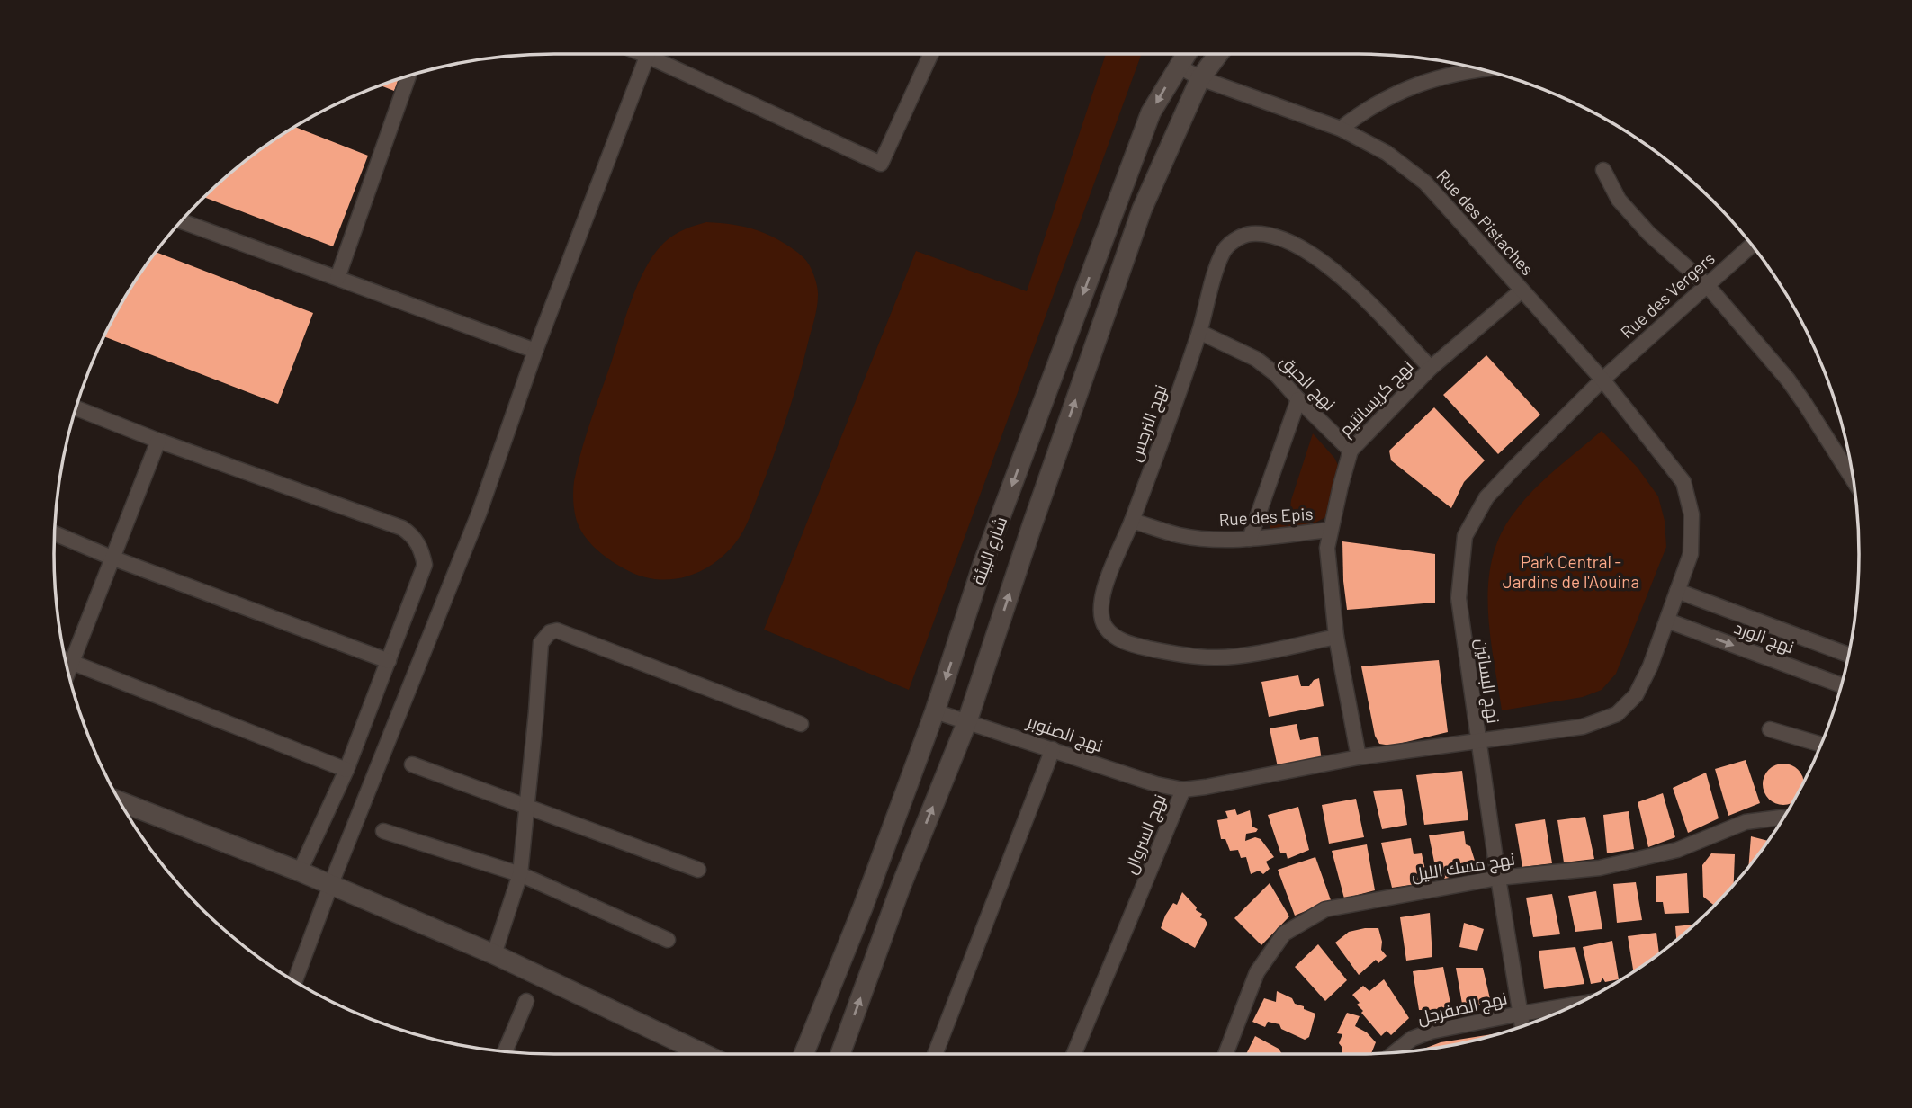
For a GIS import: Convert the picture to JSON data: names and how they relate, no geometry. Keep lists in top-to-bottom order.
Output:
{
  "streets": {
    "street": [
      "Rue des Pistaches",
      "Rue des Vergers",
      "نهج الحبق",
      "نهج كريسانتيم",
      "نهج النرجس",
      "Rue des Epis",
      "شارع البيئة",
      "نهج الورد",
      "نهج البساتين",
      "نهج الصنوبر",
      "نهج السروال",
      "نهج مسك الليل",
      "نهج الصفرجل"
    ]
  },
  "crossings": [
    ["Rue des Pistaches", "Rue des Vergers"],
    ["Rue des Pistaches", "نهج كريسانتيم"],
    ["Rue des Pistaches", "شارع البيئة"],
    ["Rue des Pistaches", "نهج الورد"],
    ["Rue des Pistaches", "نهج البساتين"],
    ["Rue des Pistaches", "نهج السروال"],
    ["Rue des Vergers", "نهج البساتين"],
    ["نهج الحبق", "نهج كريسانتيم"],
    ["نهج الحبق", "نهج النرجس"],
    ["نهج كريسانتيم", "نهج النرجس"],
    ["نهج كريسانتيم", "Rue des Epis"],
    ["نهج كريسانتيم", "نهج السروال"],
    ["نهج النرجس", "Rue des Epis"],
    ["شارع البيئة", "نهج الصنوبر"],
    ["نهج الورد", "نهج السروال"],
    ["نهج البساتين", "نهج السروال"],
    ["نهج البساتين", "نهج مسك الليل"],
    ["نهج البساتين", "نهج الصفرجل"],
    ["نهج الصنوبر", "نهج السروال"]
  ],
  "parks": ["Park Central - Jardins de l'Aouina"]
}
